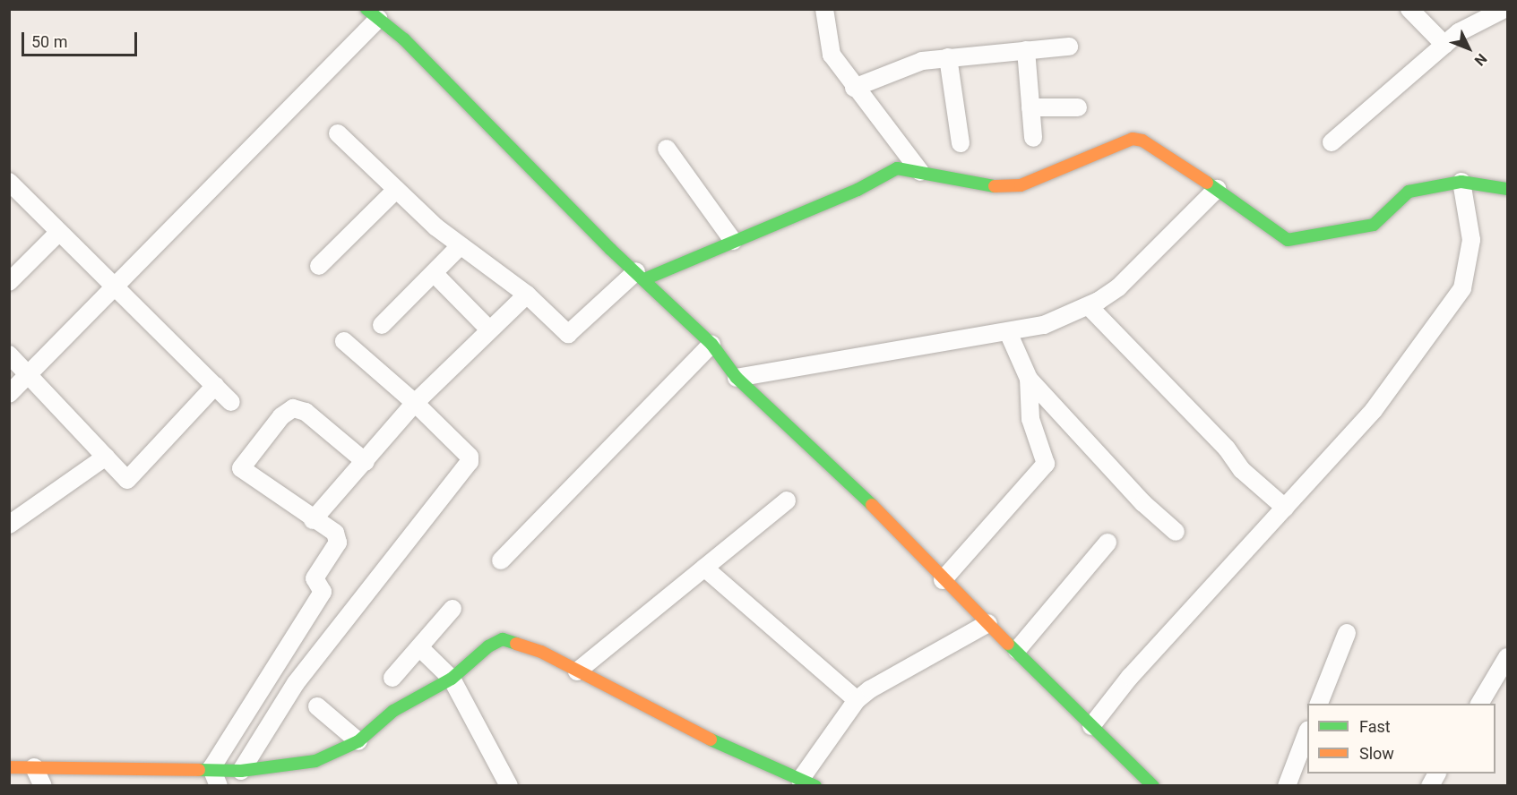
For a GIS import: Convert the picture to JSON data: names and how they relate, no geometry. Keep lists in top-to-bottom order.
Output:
{
  "legend": ["Fast", "Slow"],
  "scale_bar": "50 m",
  "north": "bottom right"
}
